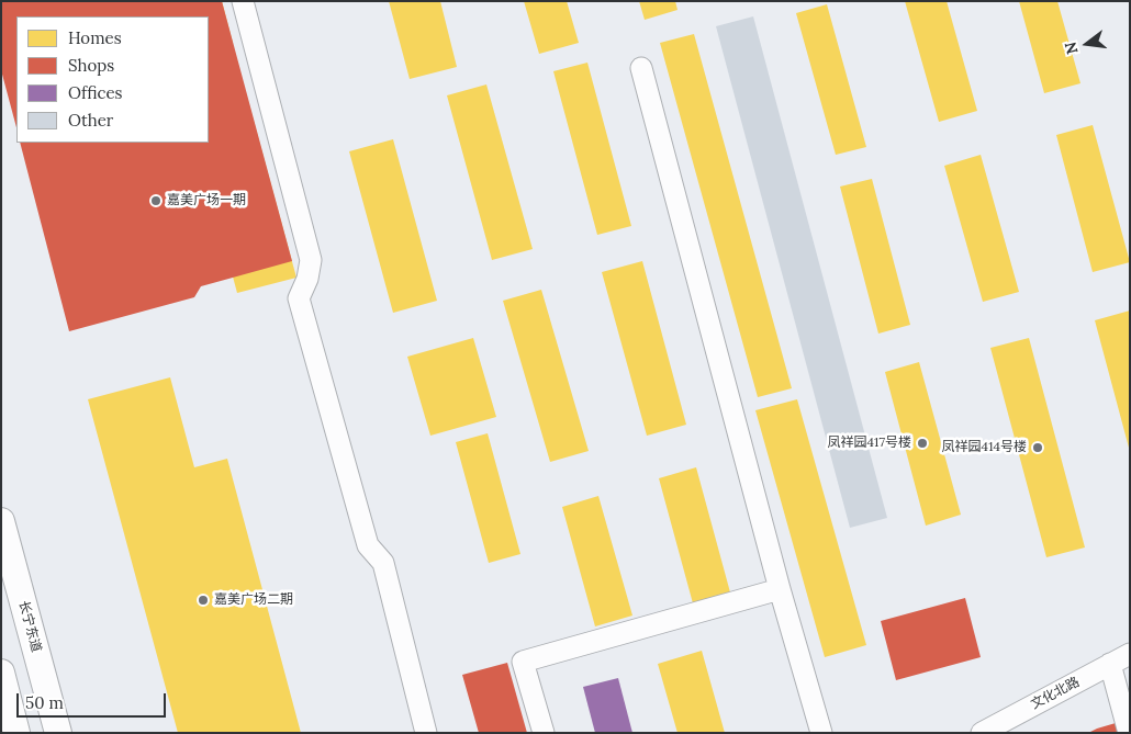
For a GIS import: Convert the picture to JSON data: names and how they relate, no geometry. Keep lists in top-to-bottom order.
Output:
{
  "streets": {
    "main road": ["长宁东道"],
    "street": ["文化北路"]
  },
  "places": [
    "嘉美广场一期",
    "凤祥园417号楼",
    "凤祥园414号楼",
    "嘉美广场二期"
  ],
  "legend": [
    "Homes",
    "Shops",
    "Offices",
    "Other"
  ],
  "scale_bar": "50 m",
  "north": "left"
}
